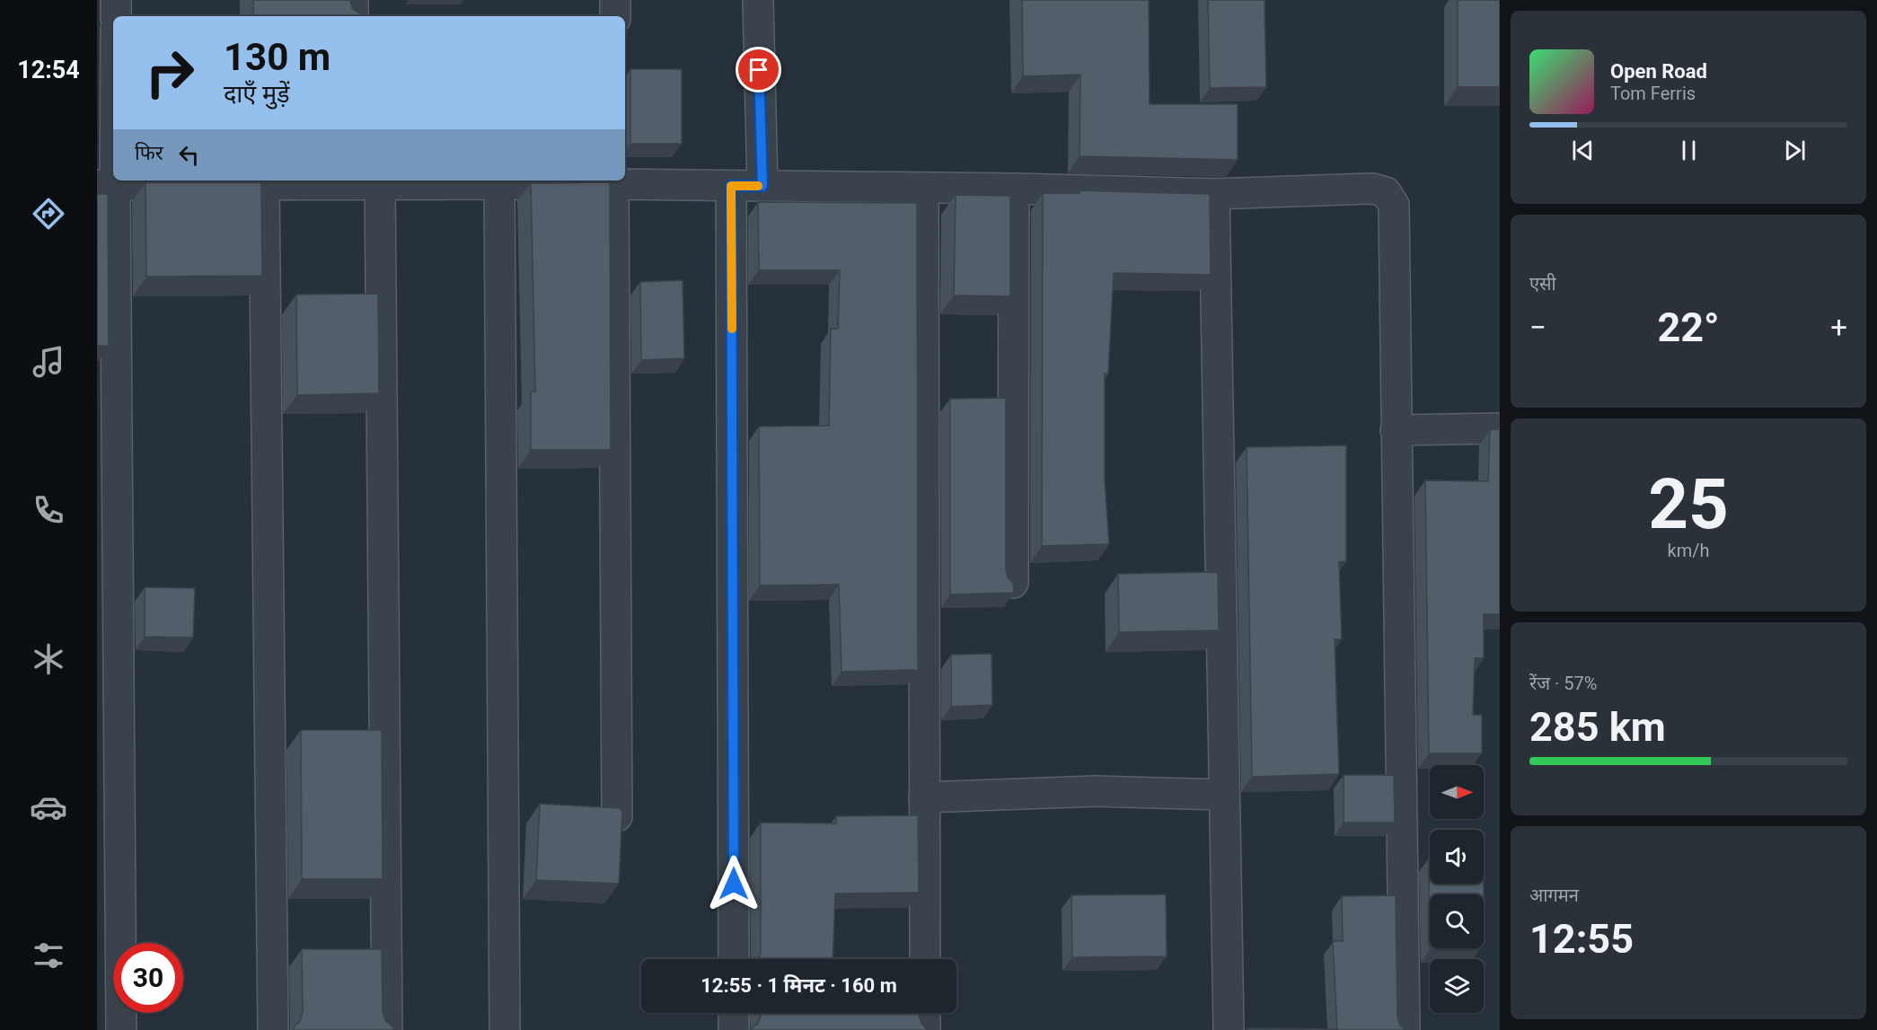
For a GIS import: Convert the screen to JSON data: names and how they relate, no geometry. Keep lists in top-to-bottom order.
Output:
{
  "north": "right",
  "page": {
    "tabs": "12:54",
    "turn": ["130 m", "दाएँ मुड़ें"],
    "song": ["Open Road", "Tom Ferris"],
    "then": "फिर",
    "tile": [
      "एसी",
      ["25", "km/h"],
      ["रेंज · 57%", "285 km"],
      ["आगमन", "12:55"]
    ],
    "heat": ["−", "22°", "+"],
    "limit": "30",
    "trip": "12:55 · 1 मिनट · 160 m"
  }
}
